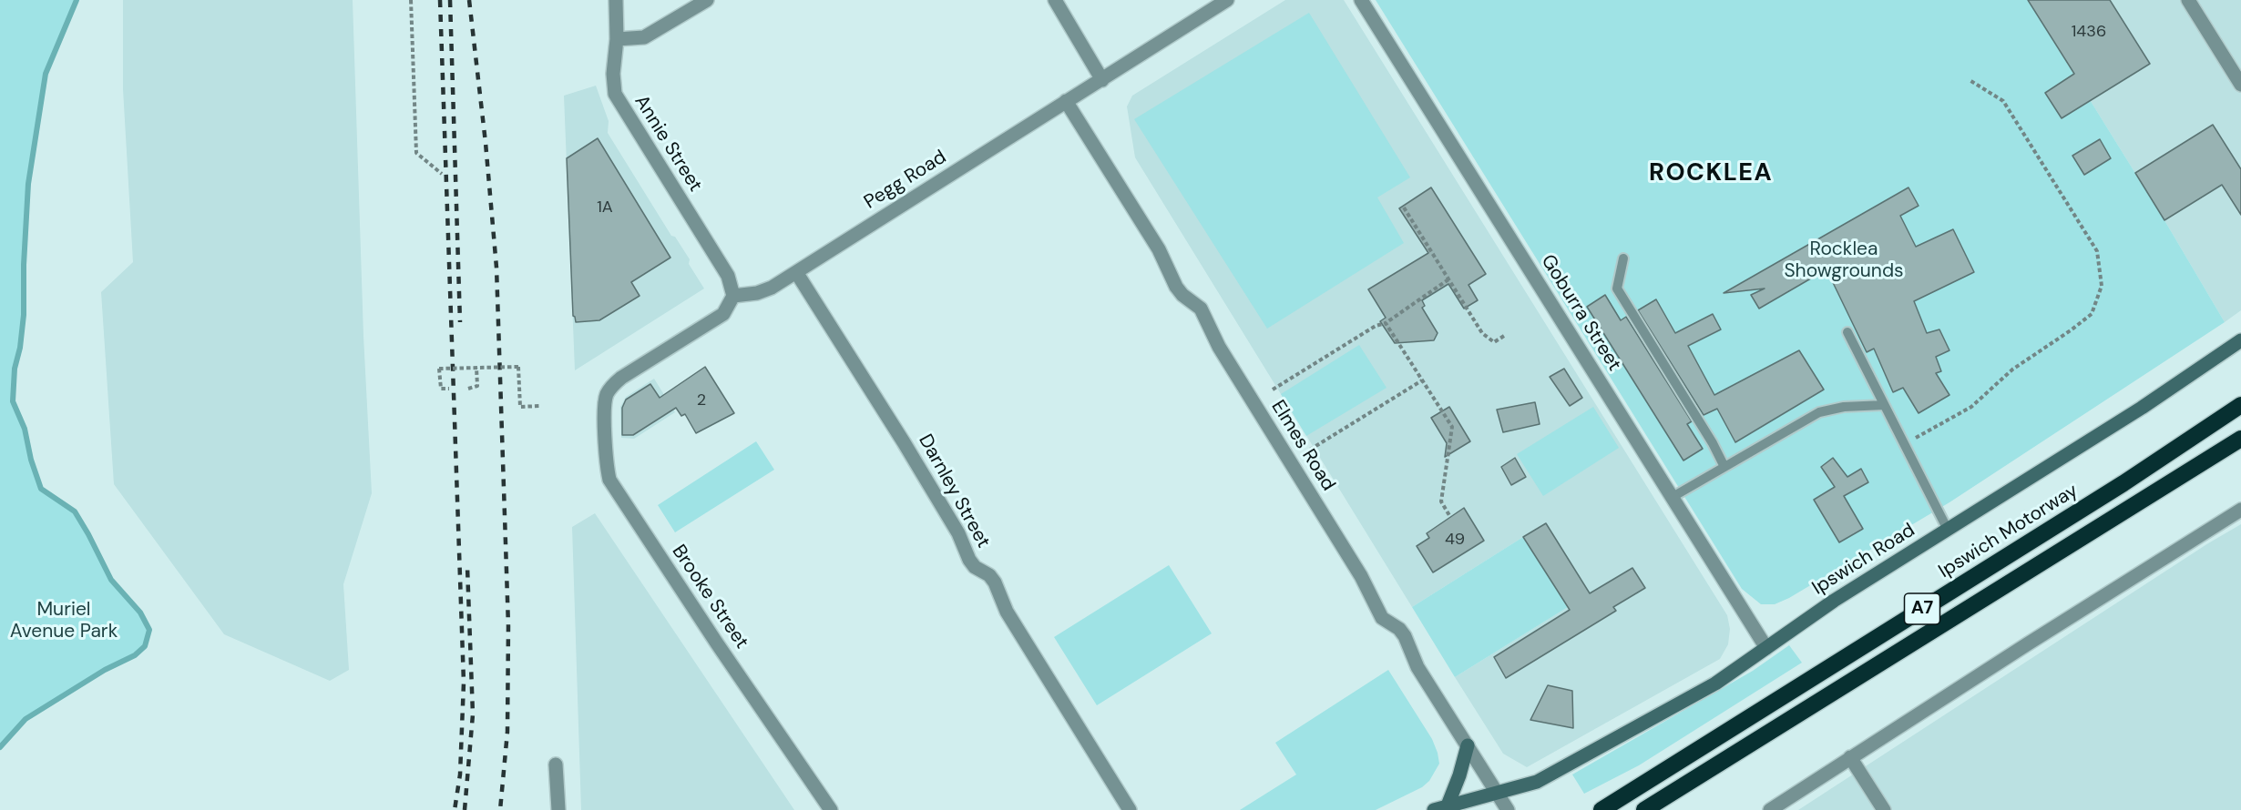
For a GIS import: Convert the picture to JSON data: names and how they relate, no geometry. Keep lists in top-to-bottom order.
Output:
{
  "streets": {
    "highway": ["Ipswich Motorway", "A7"],
    "street": [
      "Annie Street",
      "Pegg Road",
      "Goburra Street",
      "Elmes Road",
      "Darnley Street",
      "Ipswich Road",
      "Brooke Street"
    ]
  },
  "crossings": [
    ["Annie Street", "Pegg Road"],
    ["Annie Street", "Brooke Street"],
    ["Pegg Road", "Elmes Road"],
    ["Pegg Road", "Darnley Street"],
    ["Pegg Road", "Brooke Street"],
    ["Goburra Street", "Ipswich Road"],
    ["Elmes Road", "Ipswich Road"]
  ],
  "districts": ["ROCKLEA"],
  "parks": ["Rocklea Showgrounds", "Muriel Avenue Park"],
  "house_numbers": [
    "1436",
    "1A",
    "2",
    "49"
  ]
}
